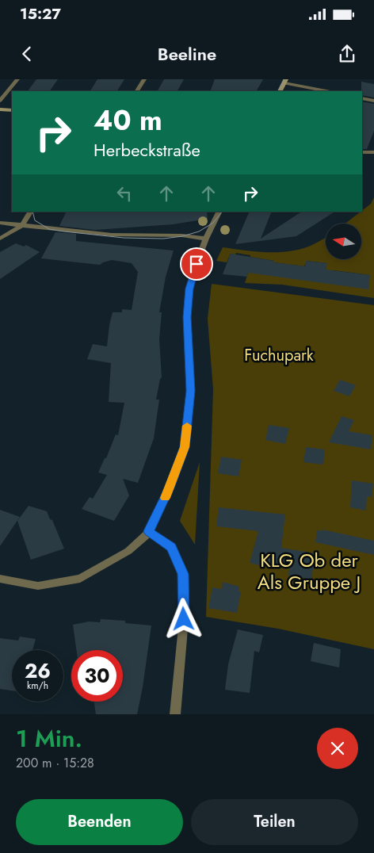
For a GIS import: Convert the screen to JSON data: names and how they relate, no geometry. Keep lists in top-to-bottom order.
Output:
{
  "parks": ["Fuchupark", "KLG Ob der Als Gruppe J"],
  "north": "left",
  "page": {
    "status": "15:27",
    "header": "Beeline",
    "turn": ["40 m", "Herbeckstraße"],
    "speed": "26 km/h",
    "limit": "30",
    "heading": ["1 Min.", "200 m · 15:28"],
    "buttons": ["Beenden", "Teilen"]
  }
}
